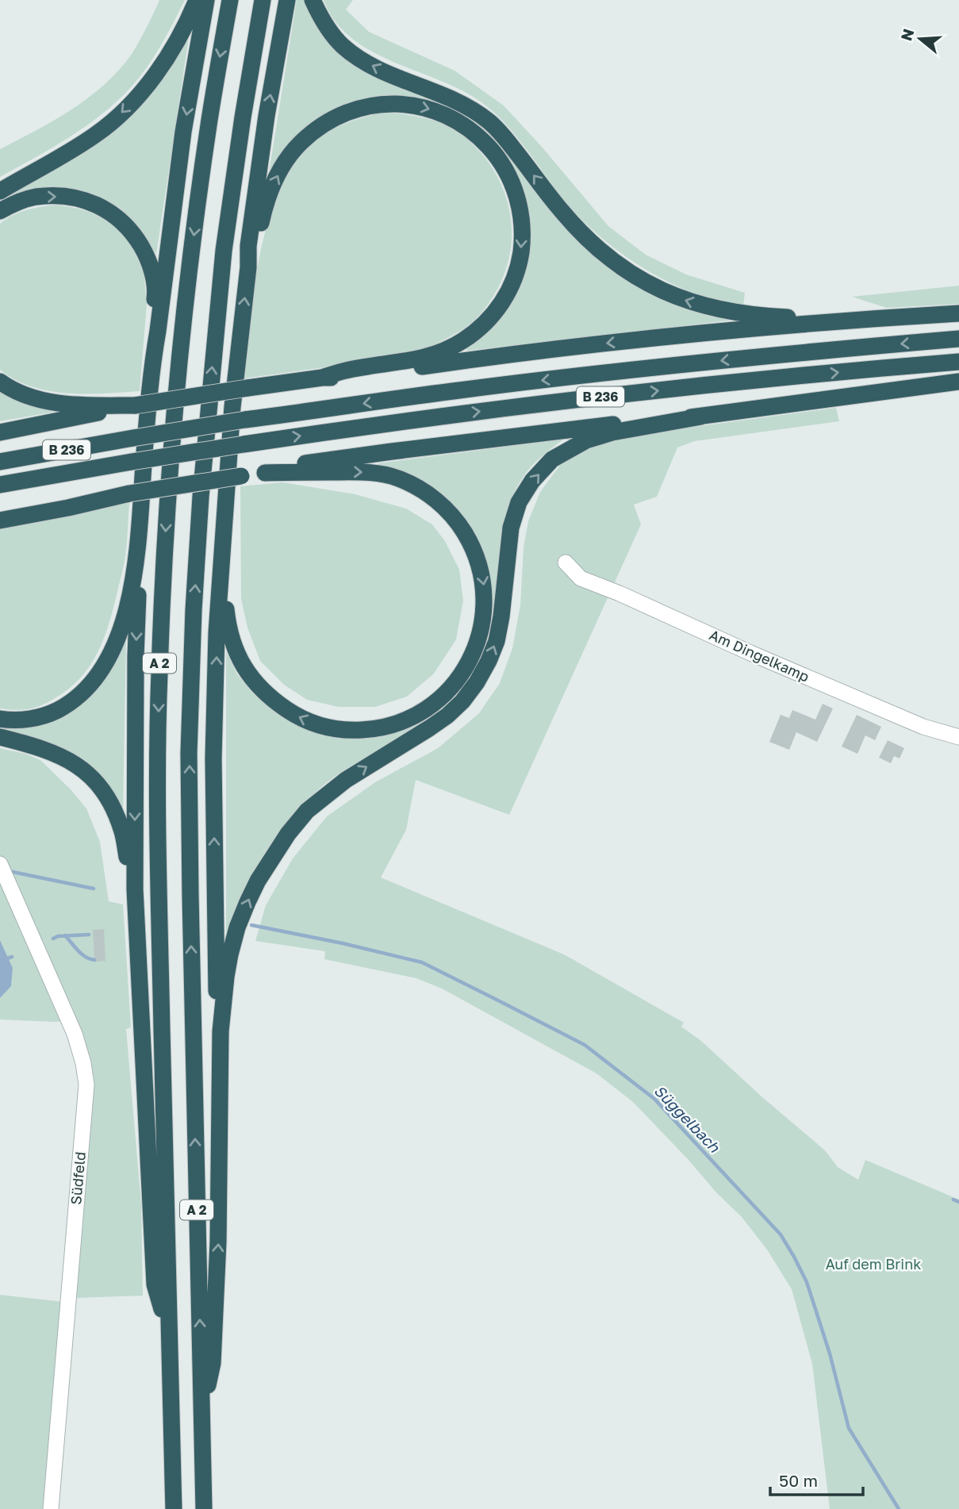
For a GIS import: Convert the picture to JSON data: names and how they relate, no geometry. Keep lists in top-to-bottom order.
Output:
{
  "streets": {
    "highway": ["B 236", "A 2"],
    "street": ["Am Dingelkamp", "Südfeld"]
  },
  "water": ["Süggelbach"],
  "parks": ["Auf dem Brink"],
  "scale_bar": "50 m",
  "north": "left"
}
